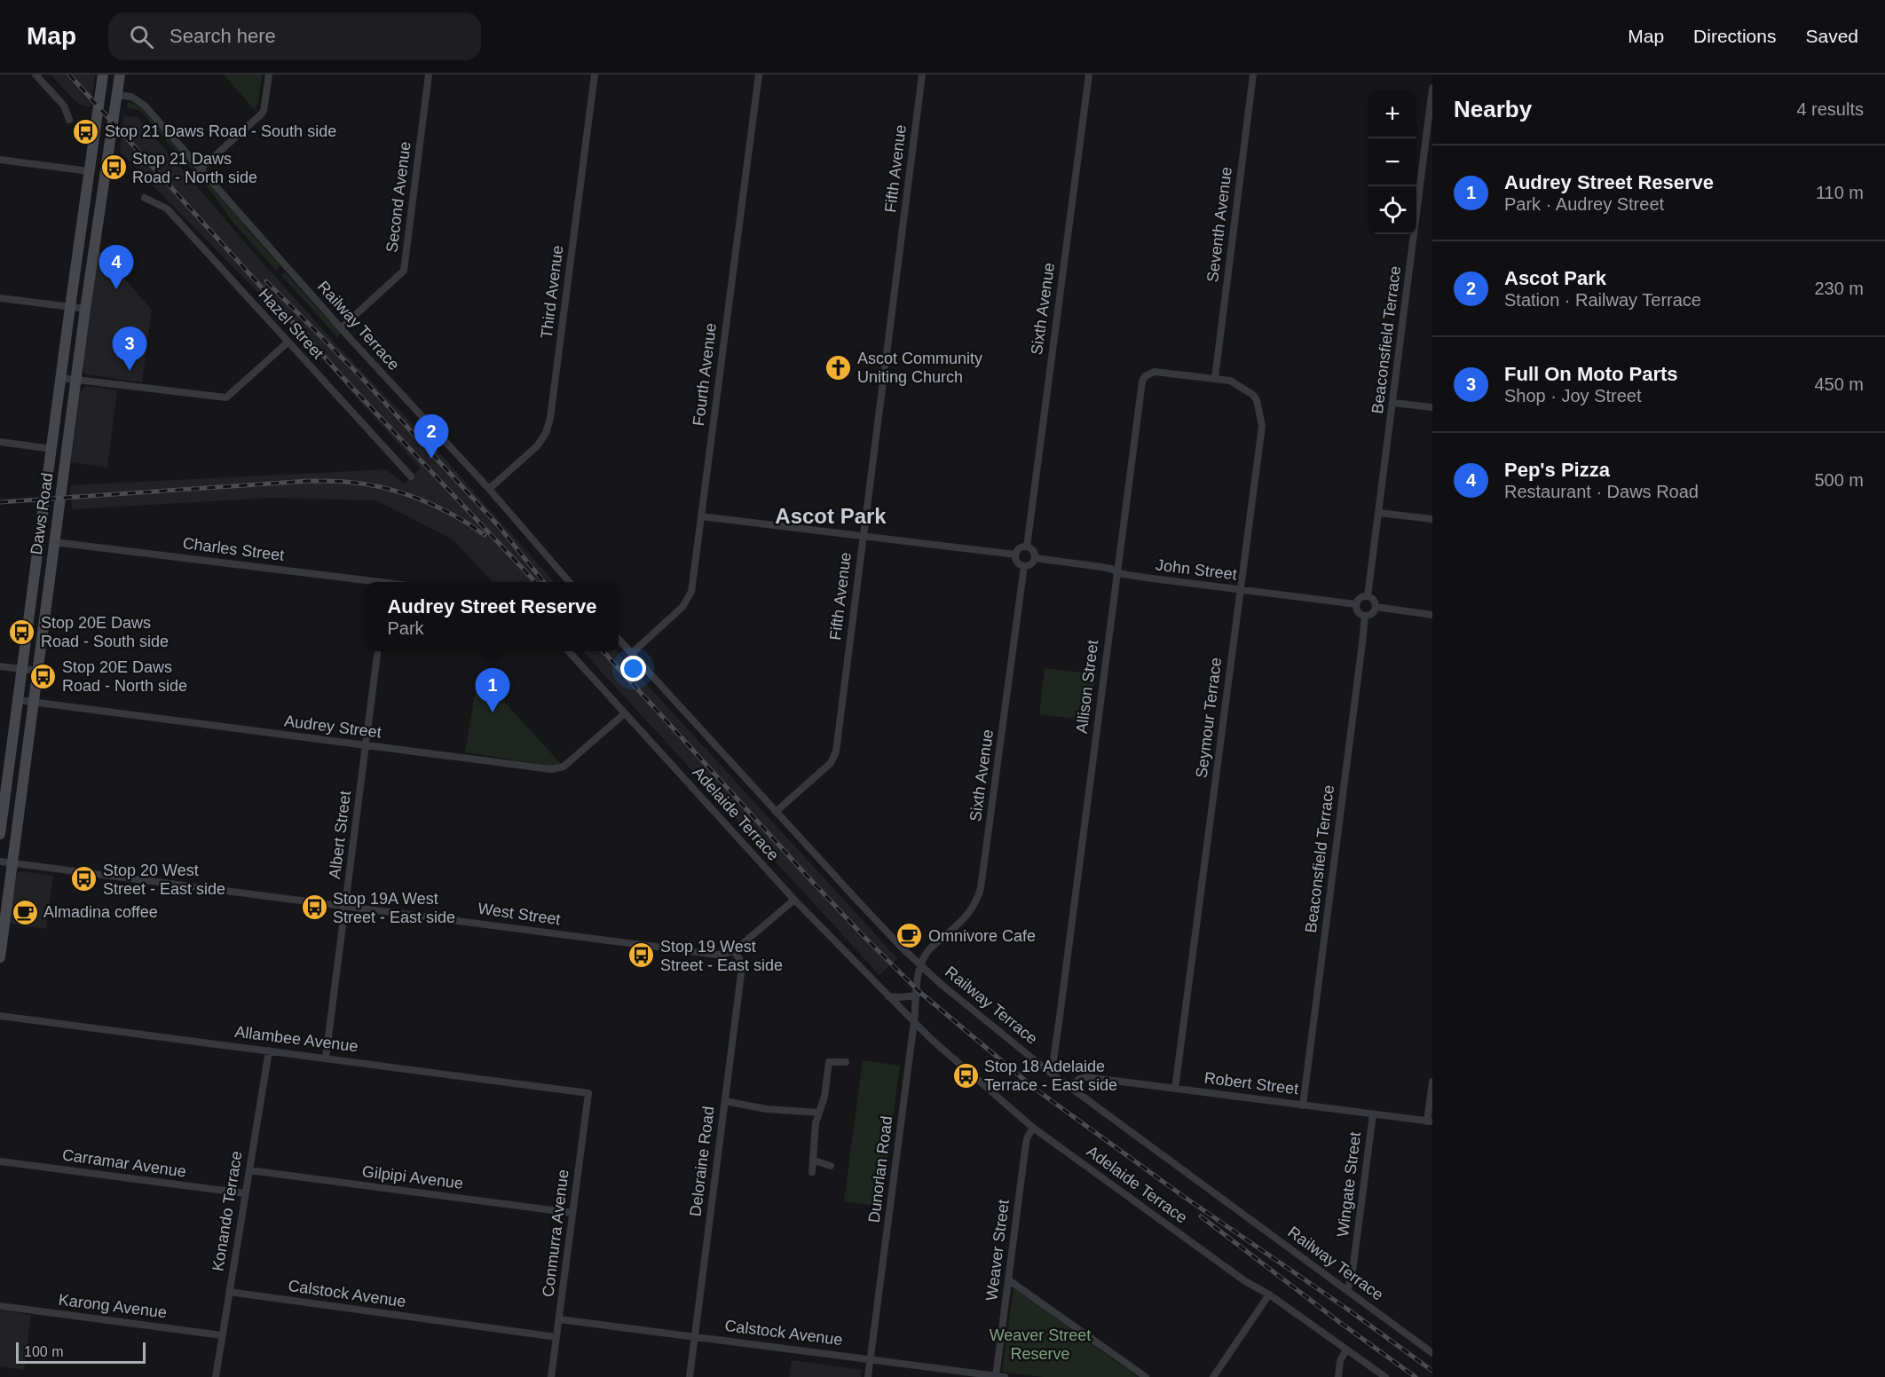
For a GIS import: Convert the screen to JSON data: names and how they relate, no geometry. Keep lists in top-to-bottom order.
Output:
{
  "streets": {
    "main road": ["Daws Road"],
    "street": [
      "Fifth Avenue",
      "Second Avenue",
      "Seventh Avenue",
      "Third Avenue",
      "Sixth Avenue",
      "Hazel Street",
      "Railway Terrace",
      "Beaconsfield Terrace",
      "Fourth Avenue",
      "Charles Street",
      "John Street",
      "Allison Street",
      "Seymour Terrace",
      "Audrey Street",
      "Adelaide Terrace",
      "Albert Street",
      "West Street",
      "Allambee Avenue",
      "Robert Street",
      "Deloraine Road",
      "Carramar Avenue",
      "Dunorlan Road",
      "Gilpipi Avenue",
      "Wingate Street",
      "Konando Terrace",
      "Conmurra Avenue",
      "Weaver Street",
      "Calstock Avenue",
      "Karong Avenue"
    ]
  },
  "crossings": [
    ["Fifth Avenue", "Railway Terrace"],
    ["Second Avenue", "Railway Terrace"],
    ["Seventh Avenue", "Allison Street"],
    ["Seventh Avenue", "Seymour Terrace"],
    ["Third Avenue", "Railway Terrace"],
    ["Sixth Avenue", "Railway Terrace"],
    ["Sixth Avenue", "John Street"],
    ["Sixth Avenue", "Dunorlan Road"],
    ["Railway Terrace", "Fourth Avenue"],
    ["Railway Terrace", "Daws Road"],
    ["Railway Terrace", "Allison Street"],
    ["Railway Terrace", "Robert Street"],
    ["Railway Terrace", "Dunorlan Road"],
    ["Railway Terrace", "Wingate Street"],
    ["Beaconsfield Terrace", "John Street"],
    ["Beaconsfield Terrace", "Robert Street"],
    ["Daws Road", "Charles Street"],
    ["Daws Road", "Audrey Street"],
    ["Daws Road", "West Street"],
    ["John Street", "Allison Street"],
    ["John Street", "Seymour Terrace"],
    ["Allison Street", "Seymour Terrace"],
    ["Seymour Terrace", "Robert Street"],
    ["Audrey Street", "Adelaide Terrace"],
    ["Audrey Street", "Albert Street"],
    ["Adelaide Terrace", "Dunorlan Road"],
    ["Adelaide Terrace", "Weaver Street"],
    ["Albert Street", "West Street"],
    ["Albert Street", "Allambee Avenue"],
    ["West Street", "Deloraine Road"],
    ["Allambee Avenue", "Konando Terrace"],
    ["Allambee Avenue", "Conmurra Avenue"],
    ["Robert Street", "Wingate Street"],
    ["Deloraine Road", "Calstock Avenue"],
    ["Carramar Avenue", "Konando Terrace"],
    ["Dunorlan Road", "Calstock Avenue"],
    ["Gilpipi Avenue", "Konando Terrace"],
    ["Gilpipi Avenue", "Conmurra Avenue"],
    ["Konando Terrace", "Calstock Avenue"],
    ["Konando Terrace", "Karong Avenue"],
    ["Conmurra Avenue", "Calstock Avenue"],
    ["Weaver Street", "Calstock Avenue"]
  ],
  "districts": ["Ascot Park"],
  "parks": ["Weaver Street Reserve"],
  "places": {
    "bus stop": [
      "Stop 21 Daws Road - South side",
      "Stop 21 Daws Road - North side",
      "Stop 20E Daws Road - South side",
      "Stop 20E Daws Road - North side",
      "Stop 20 West Street - East side",
      "Stop 19A West Street - East side",
      "Stop 19 West Street - East side",
      "Stop 18 Adelaide Terrace - East side"
    ],
    "church": ["Ascot Community Uniting Church"],
    "cafe": ["Almadina coffee", "Omnivore Cafe"]
  },
  "scale_bar": "100 m",
  "page": {
    "header": "Map",
    "search": "Search here",
    "nav": ["Map", "Directions", "Saved"],
    "heading": ["Nearby", "4 results"],
    "map_buttons": ["+", "−"],
    "list": [
      {
        "mark": "1",
        "name": "Audrey Street Reserve",
        "note": "Park · Audrey Street",
        "value": "110 m"
      },
      {
        "mark": "2",
        "name": "Ascot Park",
        "note": "Station · Railway Terrace",
        "value": "230 m"
      },
      {
        "mark": "3",
        "name": "Full On Moto Parts",
        "note": "Shop · Joy Street",
        "value": "450 m"
      },
      {
        "mark": "4",
        "name": "Pep's Pizza",
        "note": "Restaurant · Daws Road",
        "value": "500 m"
      }
    ],
    "pins": [
      "4",
      "3",
      "2",
      "1"
    ],
    "popup": ["Audrey Street Reserve", "Park"],
    "scale": "100 m"
  }
}
